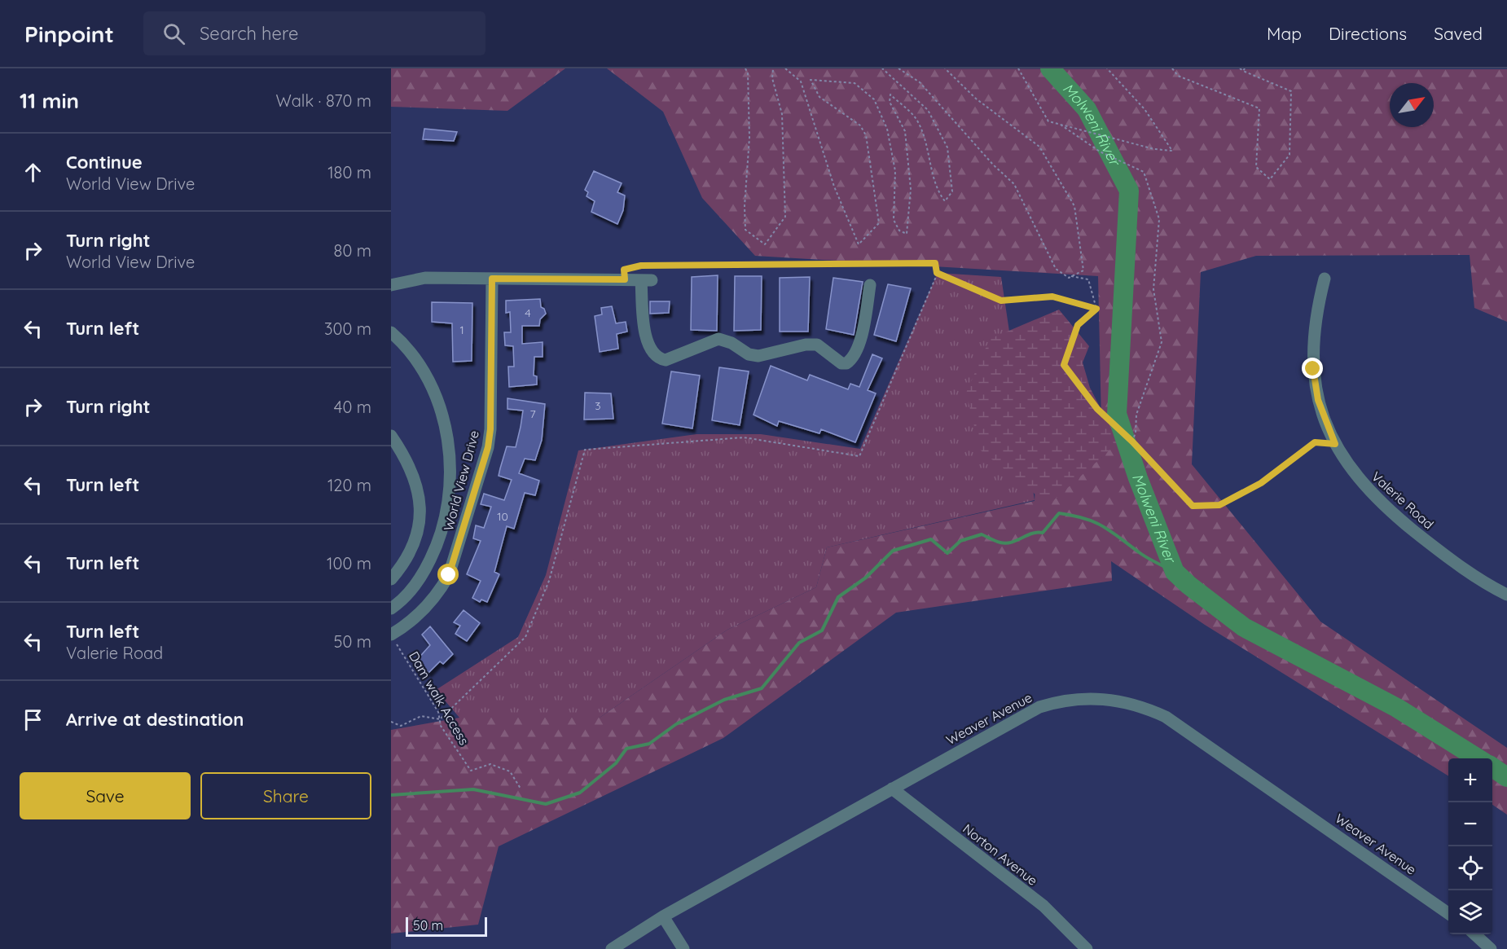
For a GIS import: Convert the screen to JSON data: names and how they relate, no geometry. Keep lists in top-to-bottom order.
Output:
{
  "streets": {
    "street": [
      "World View Drive",
      "Valerie Road",
      "Weaver Avenue",
      "Norton Avenue"
    ],
    "path": ["Dam walk Access"]
  },
  "crossings": [
    ["World View Drive", "Dam walk Access"],
    ["Weaver Avenue", "Norton Avenue"]
  ],
  "water": ["Molweni River"],
  "house_numbers": [
    "4",
    "1",
    "3",
    "7",
    "10"
  ],
  "scale_bar": "50 m",
  "north": "top right",
  "page": {
    "header": "Pinpoint",
    "search": "Search here",
    "nav": ["Map", "Directions", "Saved"],
    "heading": ["11 min", "Walk · 870 m"],
    "list": [
      ["Continue", "World View Drive", "180 m"],
      ["Turn right", "World View Drive", "80 m"],
      ["Turn left", "300 m"],
      ["Turn right", "40 m"],
      ["Turn left", "120 m"],
      ["Turn left", "100 m"],
      ["Turn left", "Valerie Road", "50 m"],
      "Arrive at destination"
    ],
    "buttons": ["Save", "Share"],
    "map_buttons": ["+", "−"],
    "scale": "50 m"
  }
}
